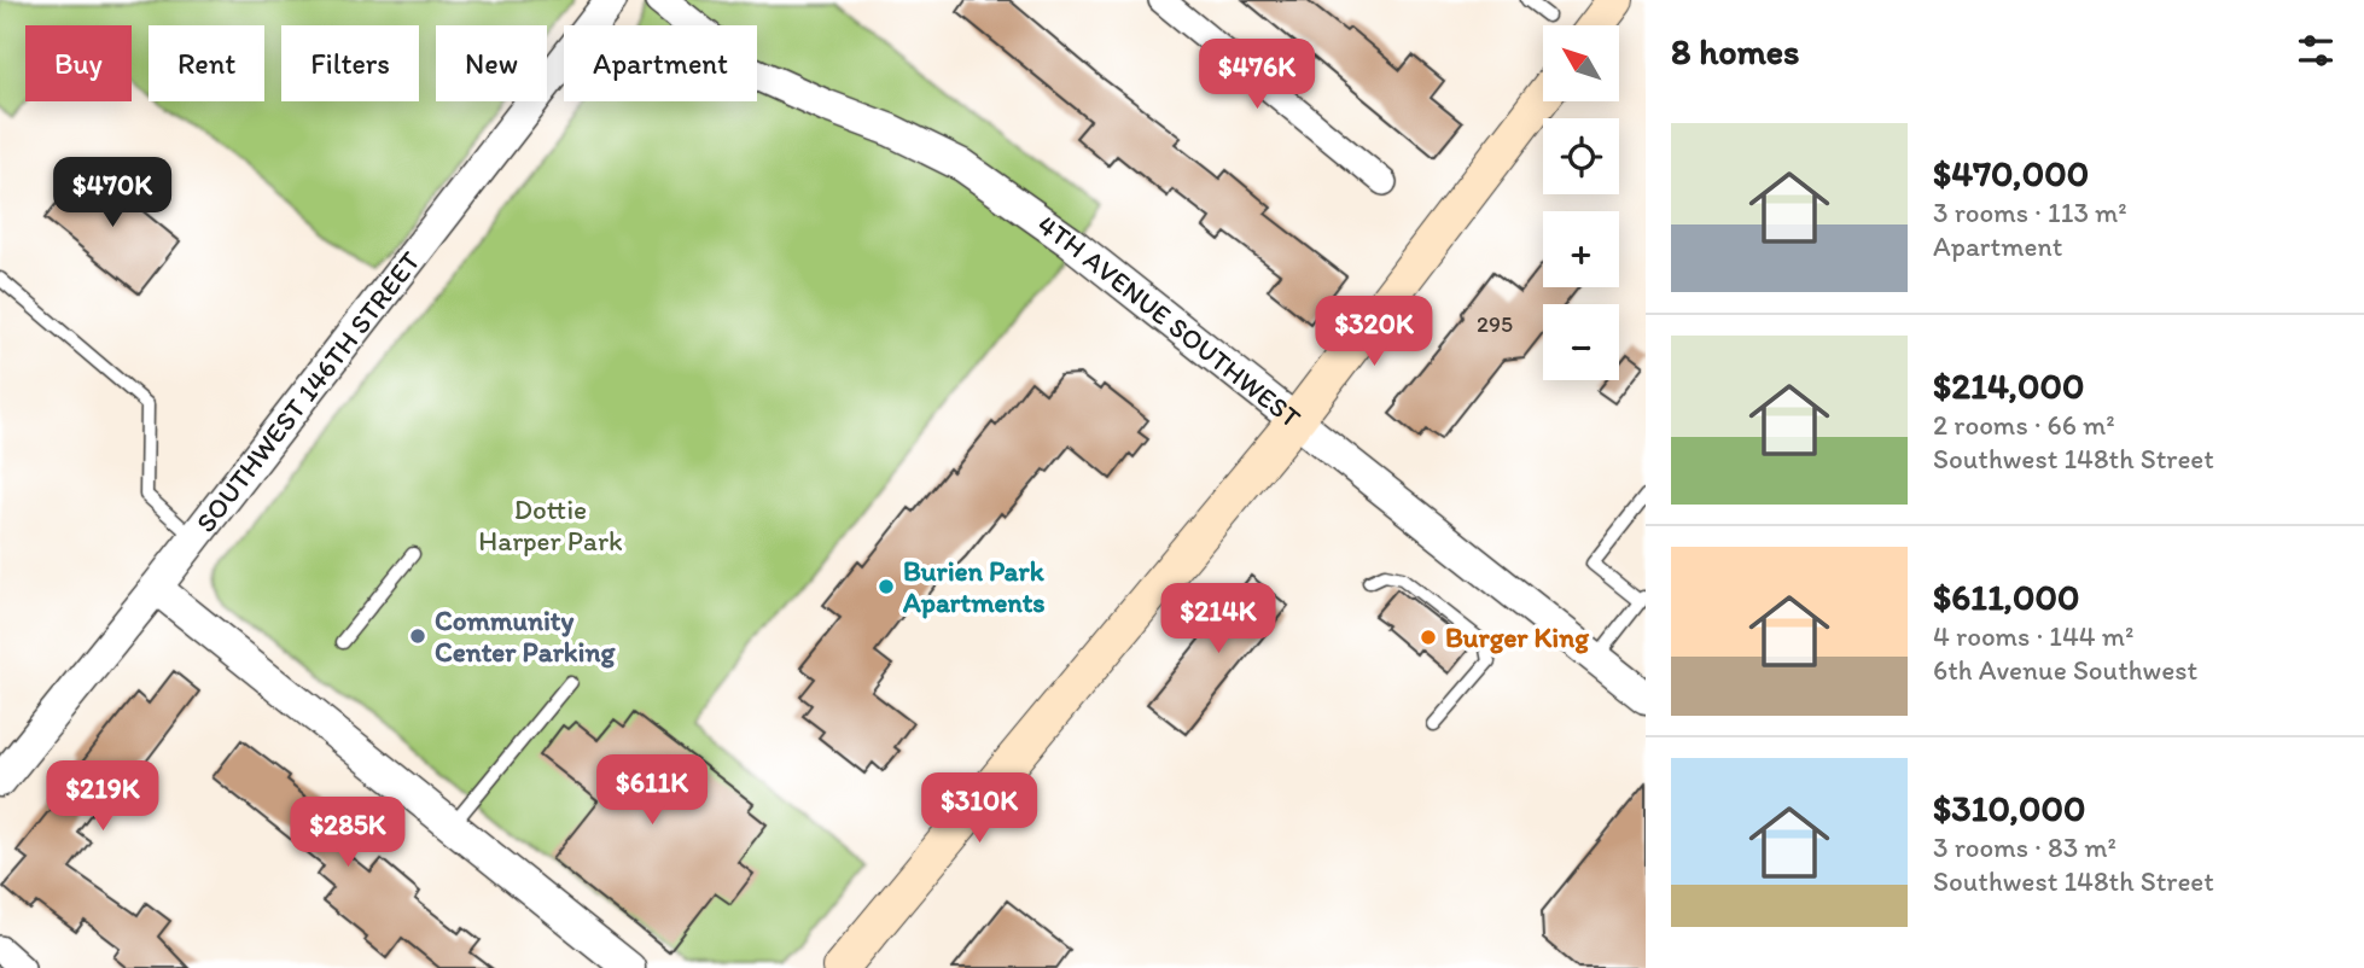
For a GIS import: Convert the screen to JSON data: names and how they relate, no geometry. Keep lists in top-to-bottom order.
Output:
{
  "streets": {
    "street": ["4TH AVENUE SOUTHWEST", "SOUTHWEST 146TH STREET"]
  },
  "parks": ["Dottie Harper Park"],
  "places": ["Burien Park Apartments", "Community Center Parking", "Burger King"],
  "house_numbers": ["295"],
  "north": "top left",
  "page": {
    "heading": "8 homes",
    "map_buttons": ["+", "−"],
    "chip": [
      "Buy",
      "Rent",
      "Filters",
      "New",
      "Apartment"
    ],
    "price": [
      "$476K",
      "$470K",
      "$320K",
      "$214K",
      "$611K",
      "$219K",
      "$310K",
      "$285K"
    ],
    "list": [
      {
        "name": "$470,000",
        "note": "3 rooms · 113 m² · Apartment"
      },
      {
        "name": "$214,000",
        "note": "2 rooms · 66 m² · Southwest 148th Street"
      },
      {
        "name": "$611,000",
        "note": "4 rooms · 144 m² · 6th Avenue Southwest"
      },
      {
        "name": "$310,000",
        "note": "3 rooms · 83 m² · Southwest 148th Street"
      }
    ]
  }
}
